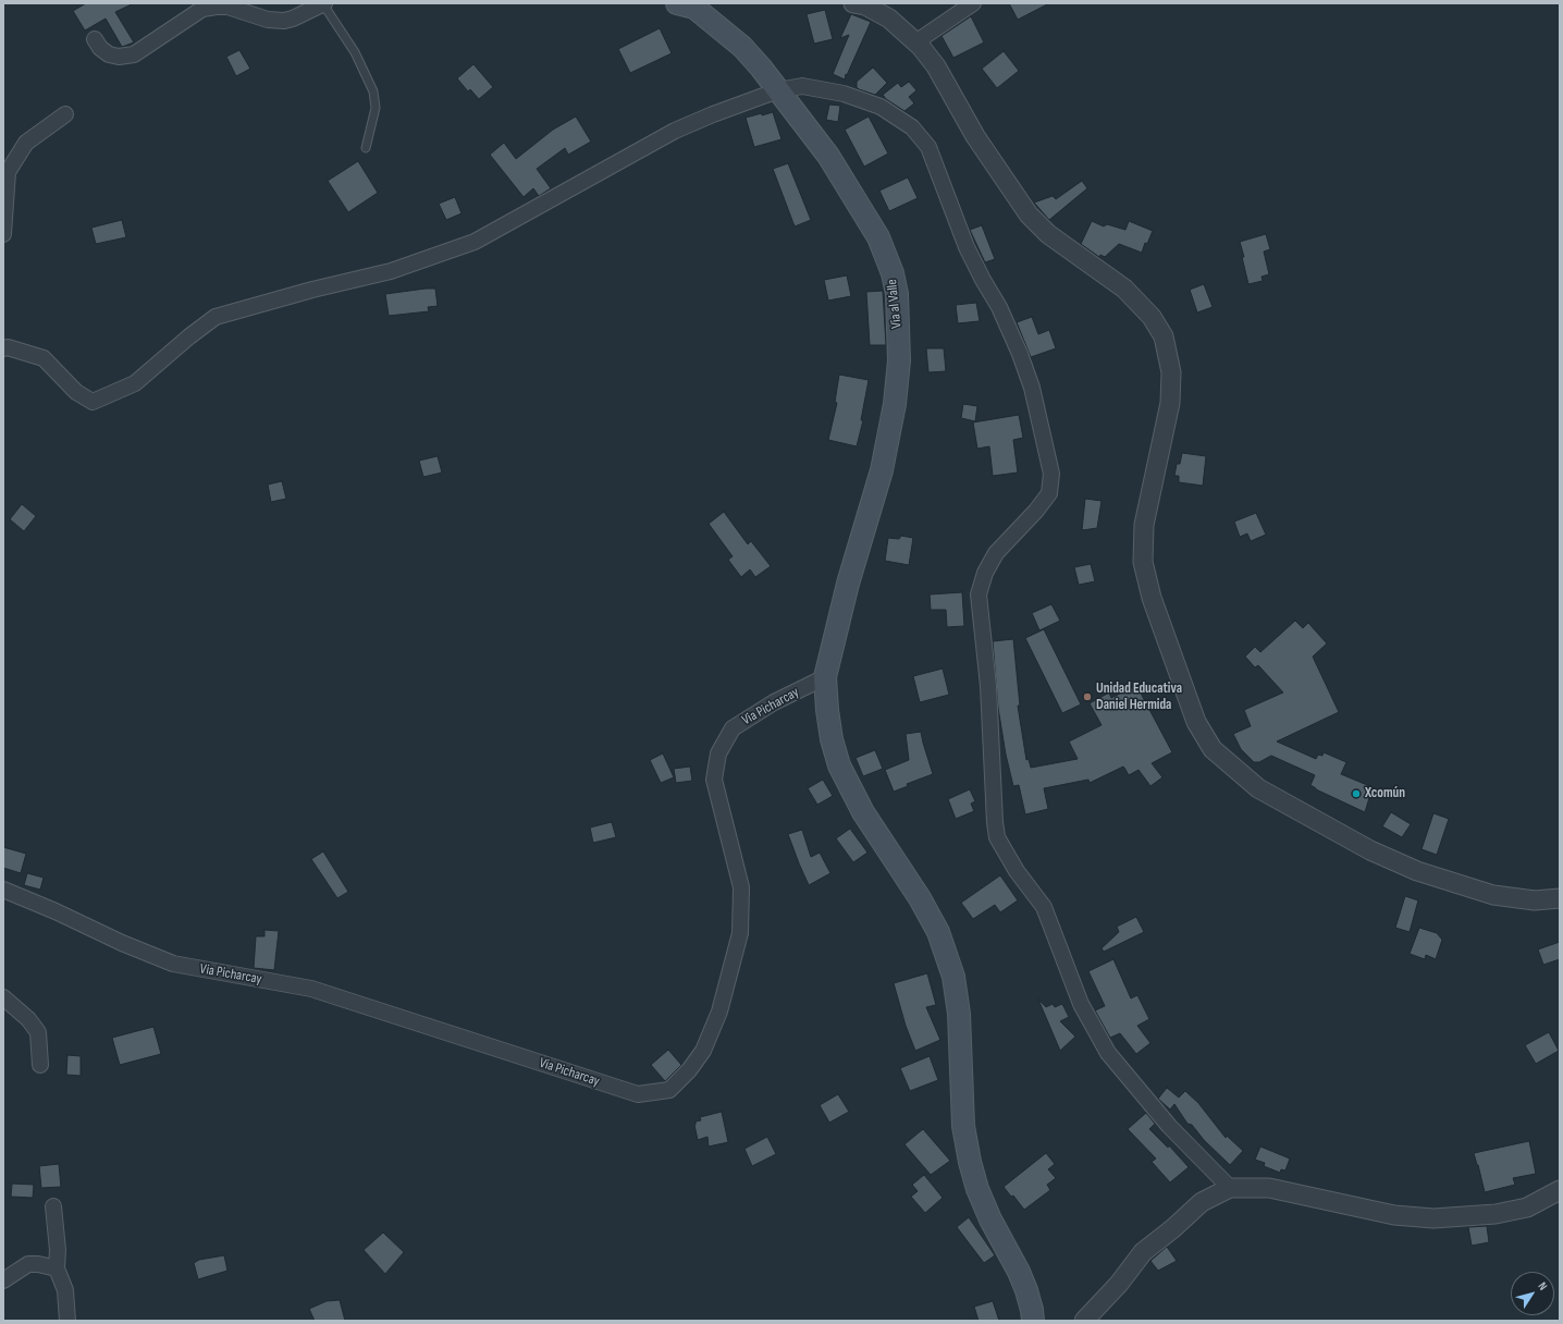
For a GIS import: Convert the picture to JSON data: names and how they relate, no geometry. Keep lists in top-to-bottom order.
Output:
{
  "streets": {
    "main road": ["Via al Valle"],
    "street": ["Via Picharcay"]
  },
  "crossings": [
    ["Via al Valle", "Via Picharcay"]
  ],
  "places": ["Unidad Educativa Daniel Hermida", "Xcomún"],
  "north": "top right"
}
